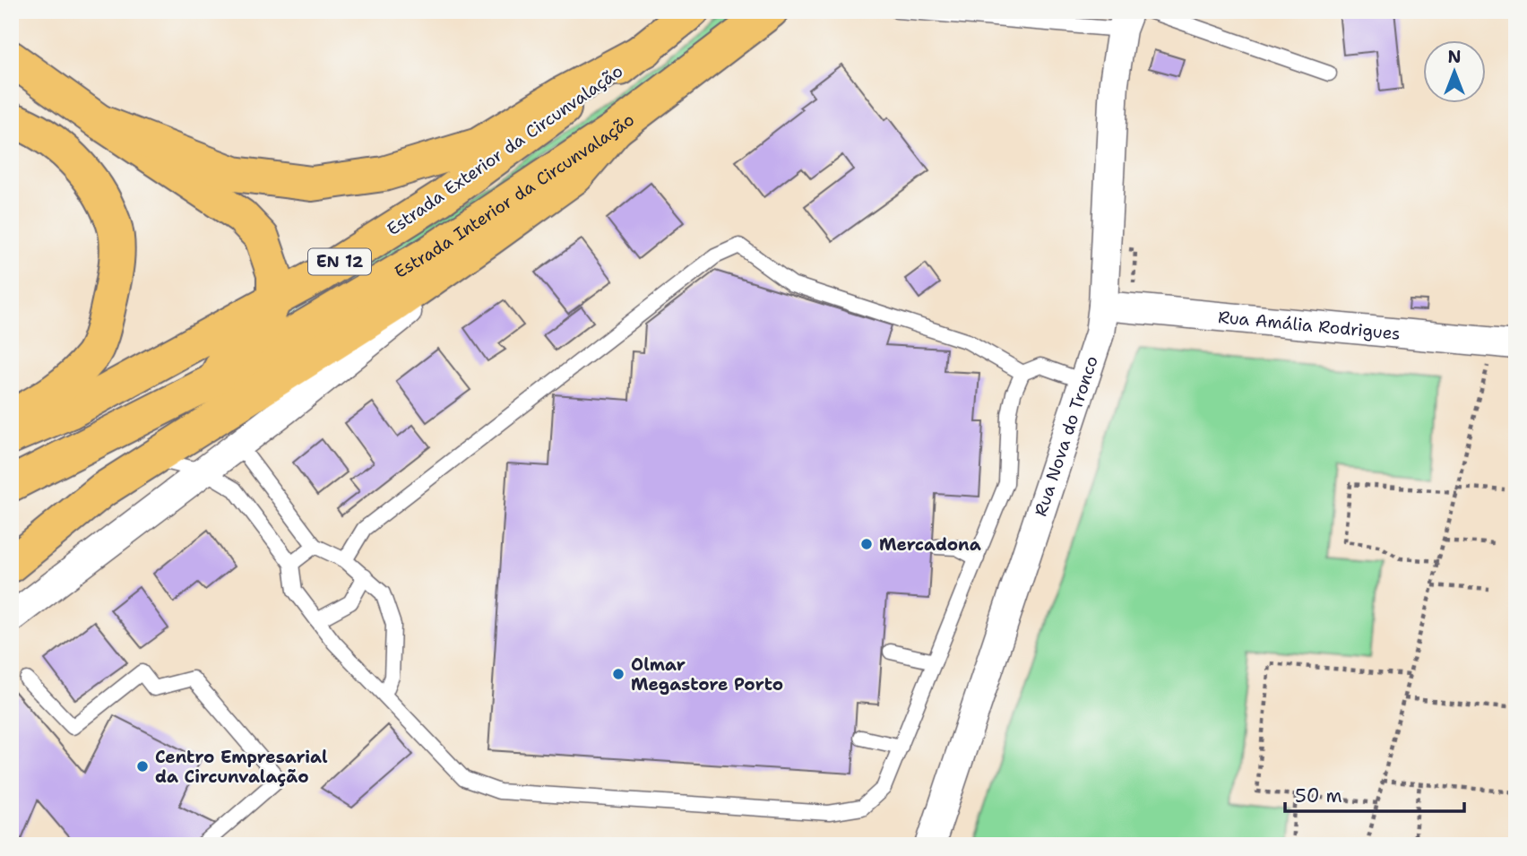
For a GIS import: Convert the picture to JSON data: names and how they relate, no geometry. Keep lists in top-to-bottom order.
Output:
{
  "streets": {
    "main road": ["Estrada Exterior da Circunvalação", "Estrada Interior da Circunvalação", "EN 12"],
    "street": ["Rua Amália Rodrigues", "Rua Nova do Tronco"]
  },
  "crossings": [
    ["Rua Amália Rodrigues", "Rua Nova do Tronco"]
  ],
  "places": ["Mercadona", "Olmar Megastore Porto", "Centro Empresarial da Circunvalação"],
  "scale_bar": "50 m",
  "north": "top"
}
